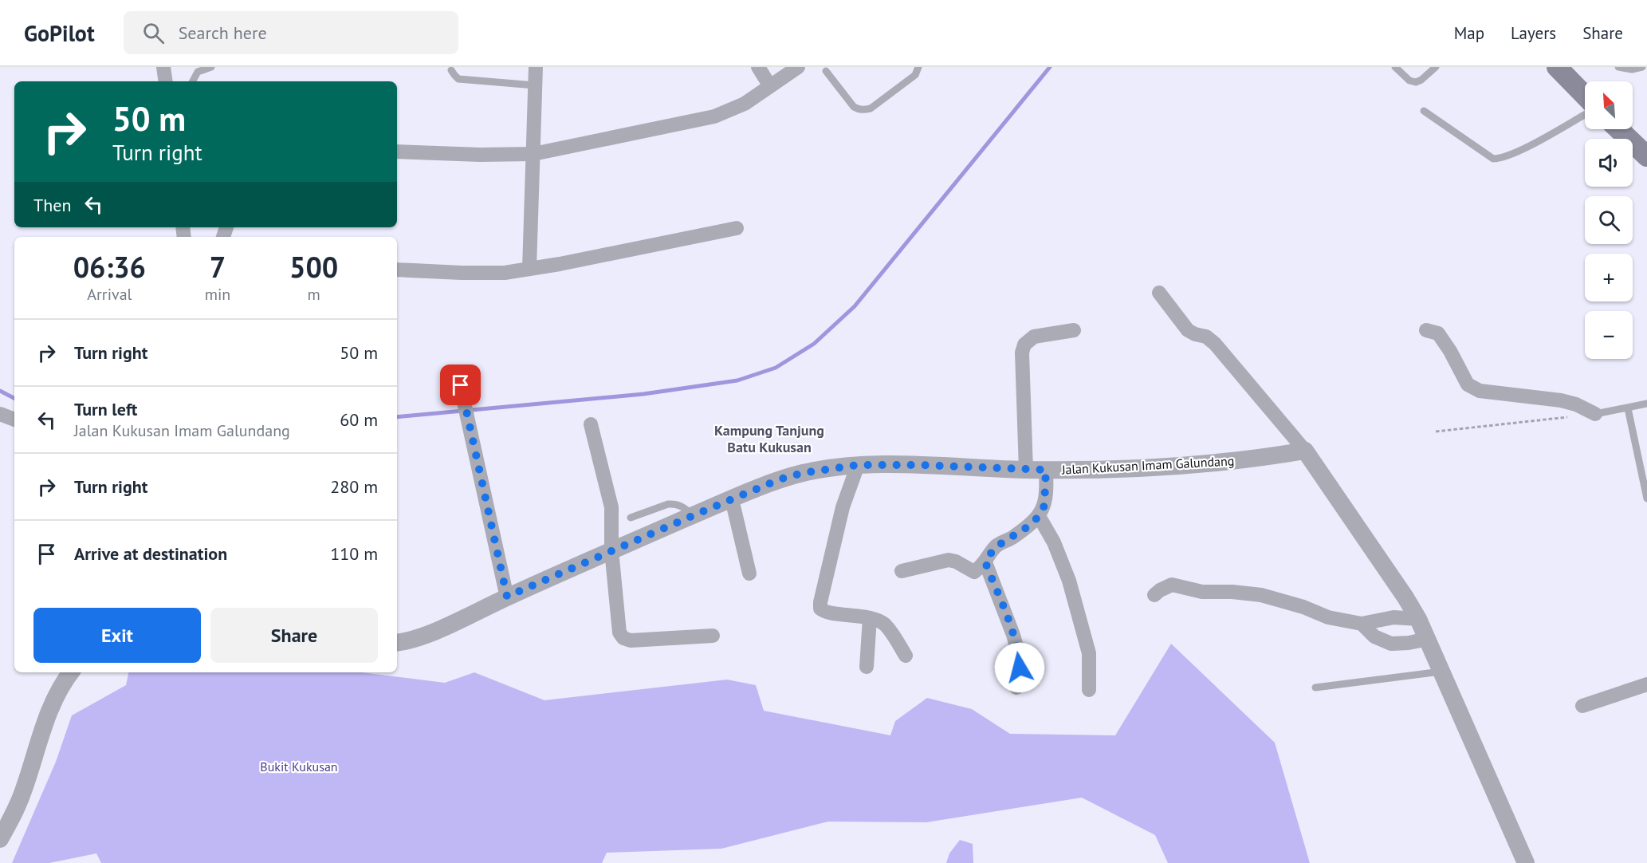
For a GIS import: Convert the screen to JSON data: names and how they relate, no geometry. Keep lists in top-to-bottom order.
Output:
{
  "streets": {
    "street": ["Jalan Kukusan Imam Galundang"]
  },
  "districts": ["Kampung Tanjung Batu Kukusan"],
  "parks": ["Bukit Kukusan"],
  "north": "top left",
  "page": {
    "header": "GoPilot",
    "search": "Search here",
    "nav": ["Map", "Layers", "Share"],
    "map_buttons": ["+", "−"],
    "turn": ["50 m", "Turn right"],
    "then": "Then",
    "eta": [
      "06:36",
      "Arrival",
      "7",
      "min",
      "500",
      "m"
    ],
    "list": [
      {
        "name": "Turn right",
        "value": "50 m"
      },
      {
        "name": "Turn left",
        "note": "Jalan Kukusan Imam Galundang",
        "value": "60 m"
      },
      {
        "name": "Turn right",
        "value": "280 m"
      },
      {
        "name": "Arrive at destination",
        "value": "110 m"
      }
    ],
    "buttons": ["Exit", "Share"]
  }
}
